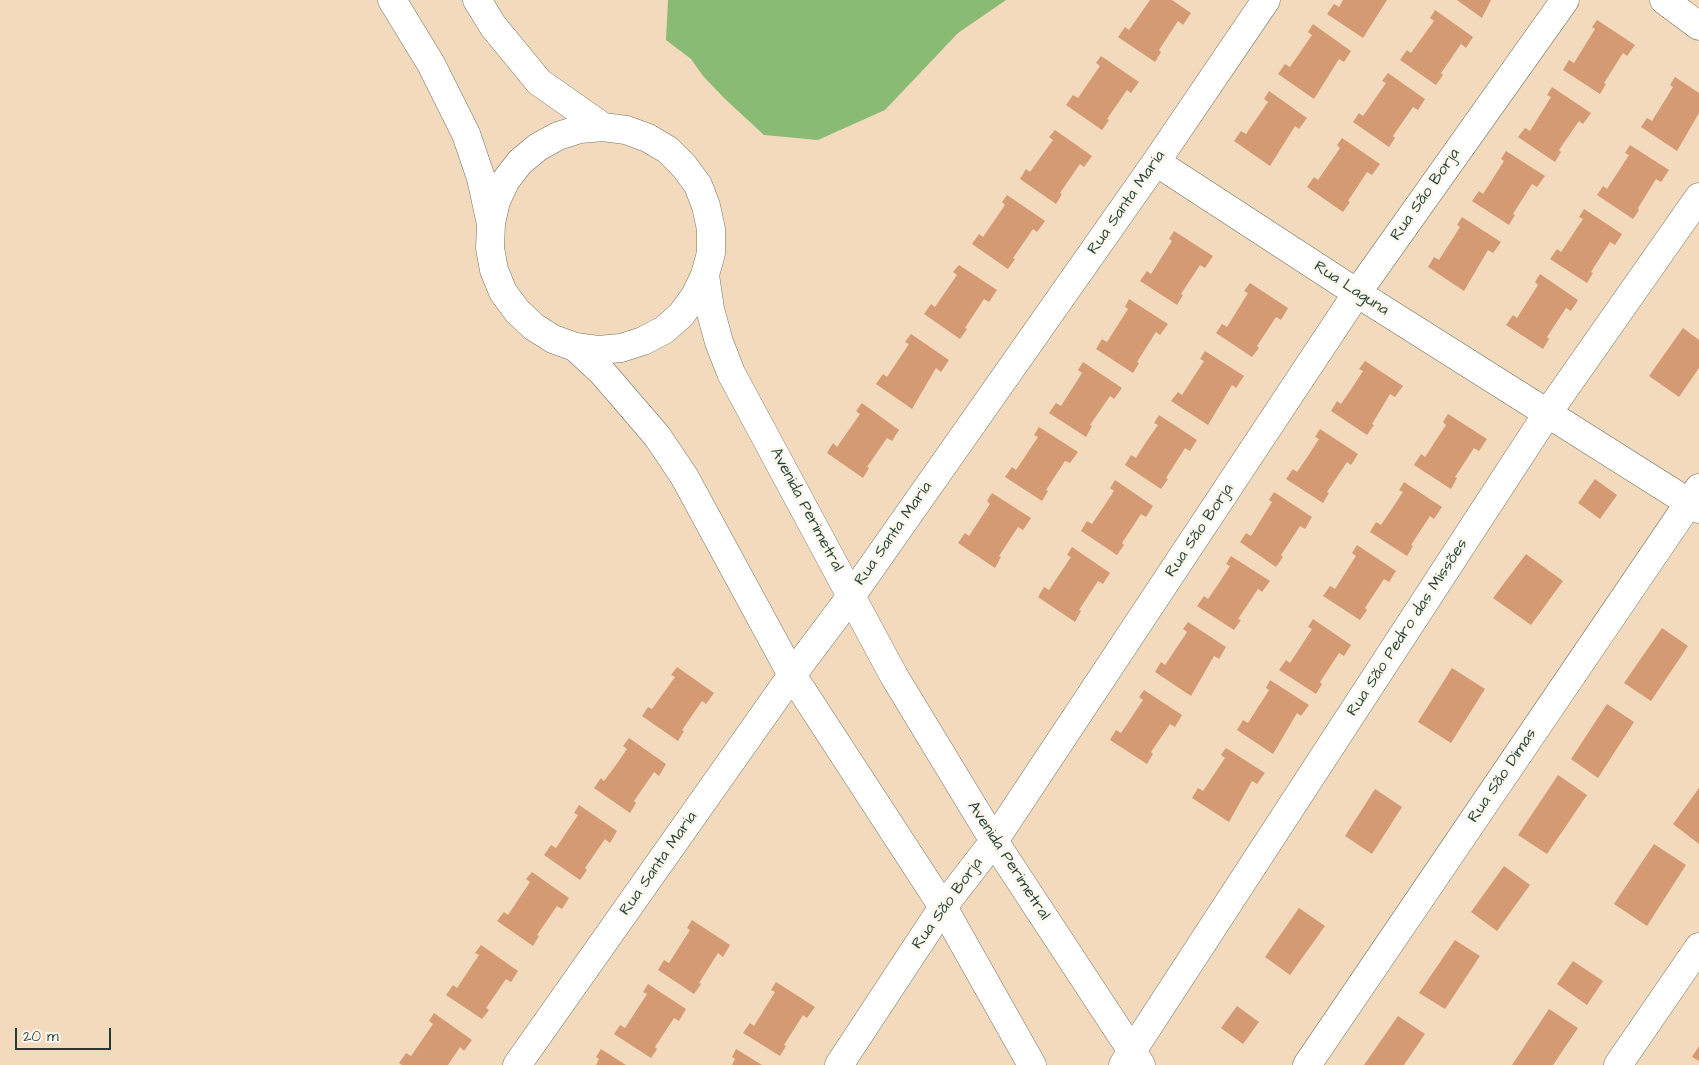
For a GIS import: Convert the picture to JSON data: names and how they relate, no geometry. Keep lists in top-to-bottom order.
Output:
{
  "streets": {
    "street": [
      "Rua São Borja",
      "Rua Santa Maria",
      "Rua Laguna",
      "Avenida Perimetral",
      "Rua São Pedro das Missões",
      "Rua São Dimas"
    ]
  },
  "crossings": [
    ["Rua São Borja", "Rua Laguna"],
    ["Rua São Borja", "Avenida Perimetral"],
    ["Rua Santa Maria", "Rua Laguna"],
    ["Rua Santa Maria", "Avenida Perimetral"],
    ["Rua Laguna", "Rua São Pedro das Missões"],
    ["Rua Laguna", "Rua São Dimas"],
    ["Avenida Perimetral", "Rua São Pedro das Missões"]
  ],
  "scale_bar": "20 m"
}
